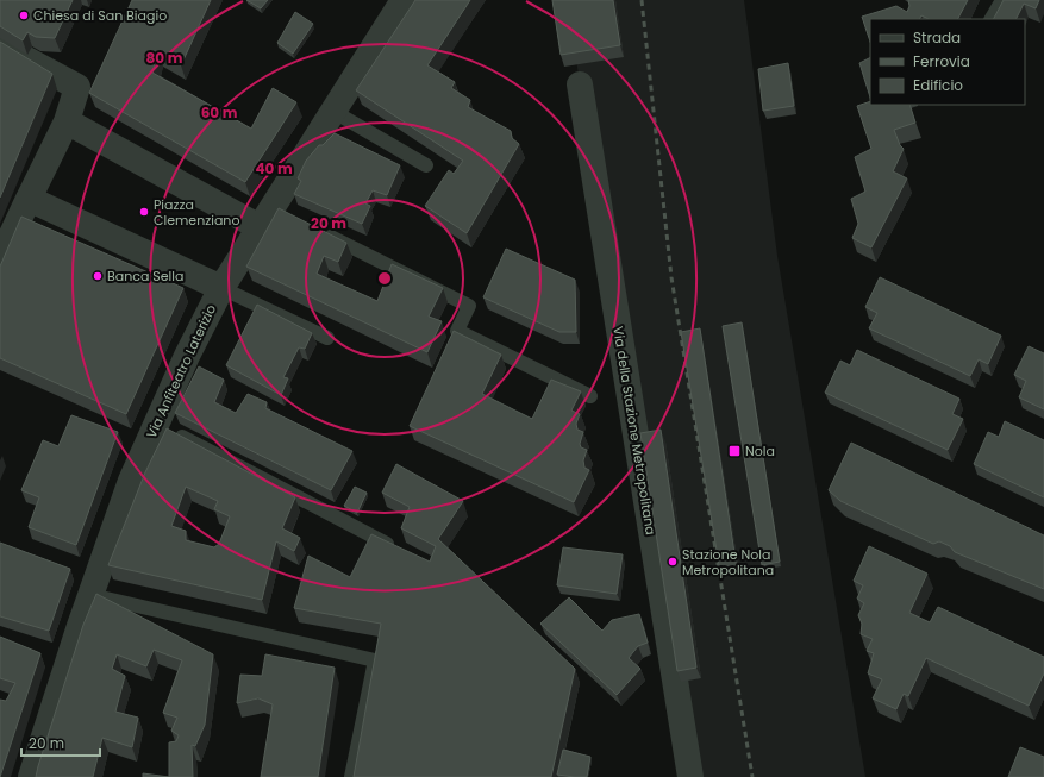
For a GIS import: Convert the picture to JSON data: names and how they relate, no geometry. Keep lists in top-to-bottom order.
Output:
{
  "streets": {
    "street": ["Via Anfiteatro Laterizio", "Via della Stazione Metropolitana"]
  },
  "places": {
    "other": [
      "Chiesa di San Biagio",
      "Piazza Clemenziano",
      "Banca Sella",
      "Stazione Nola Metropolitana"
    ],
    "transit": ["Nola"]
  },
  "legend": ["Strada", "Ferrovia", "Edificio"],
  "scale_bar": "20 m",
  "rings": [
    "80 m",
    "60 m",
    "40 m",
    "20 m"
  ]
}
